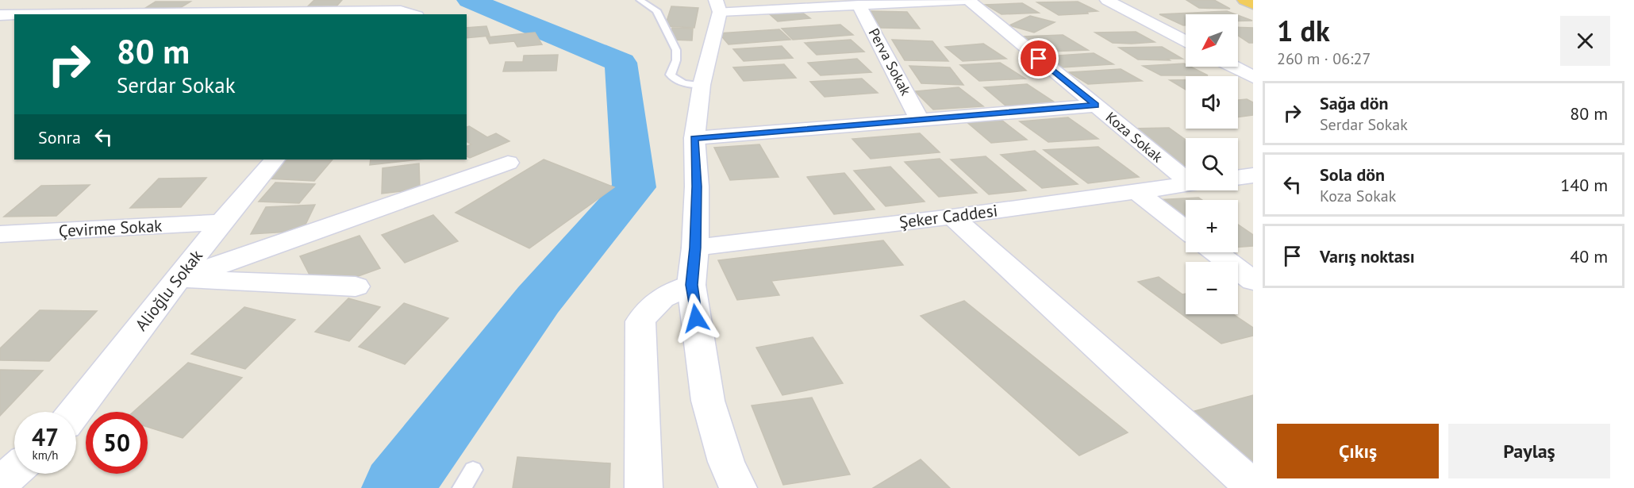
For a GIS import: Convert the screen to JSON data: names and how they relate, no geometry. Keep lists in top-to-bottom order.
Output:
{
  "streets": {
    "street": [
      "Perva Sokak",
      "Koza Sokak",
      "Şeker Caddesi",
      "Çevirme Sokak",
      "Alioğlu Sokak"
    ]
  },
  "crossings": [
    ["Çevirme Sokak", "Alioğlu Sokak"]
  ],
  "north": "bottom left",
  "page": {
    "heading": ["1 dk", "260 m · 06:27"],
    "map_buttons": ["+", "−"],
    "turn": ["80 m", "Serdar Sokak"],
    "list": [
      {
        "name": "Sağa dön",
        "note": "Serdar Sokak",
        "value": "80 m"
      },
      {
        "name": "Sola dön",
        "note": "Koza Sokak",
        "value": "140 m"
      },
      {
        "name": "Varış noktası",
        "value": "40 m"
      }
    ],
    "then": "Sonra",
    "speed": "47 km/h",
    "limit": "50",
    "buttons": ["Çıkış", "Paylaş"]
  }
}
